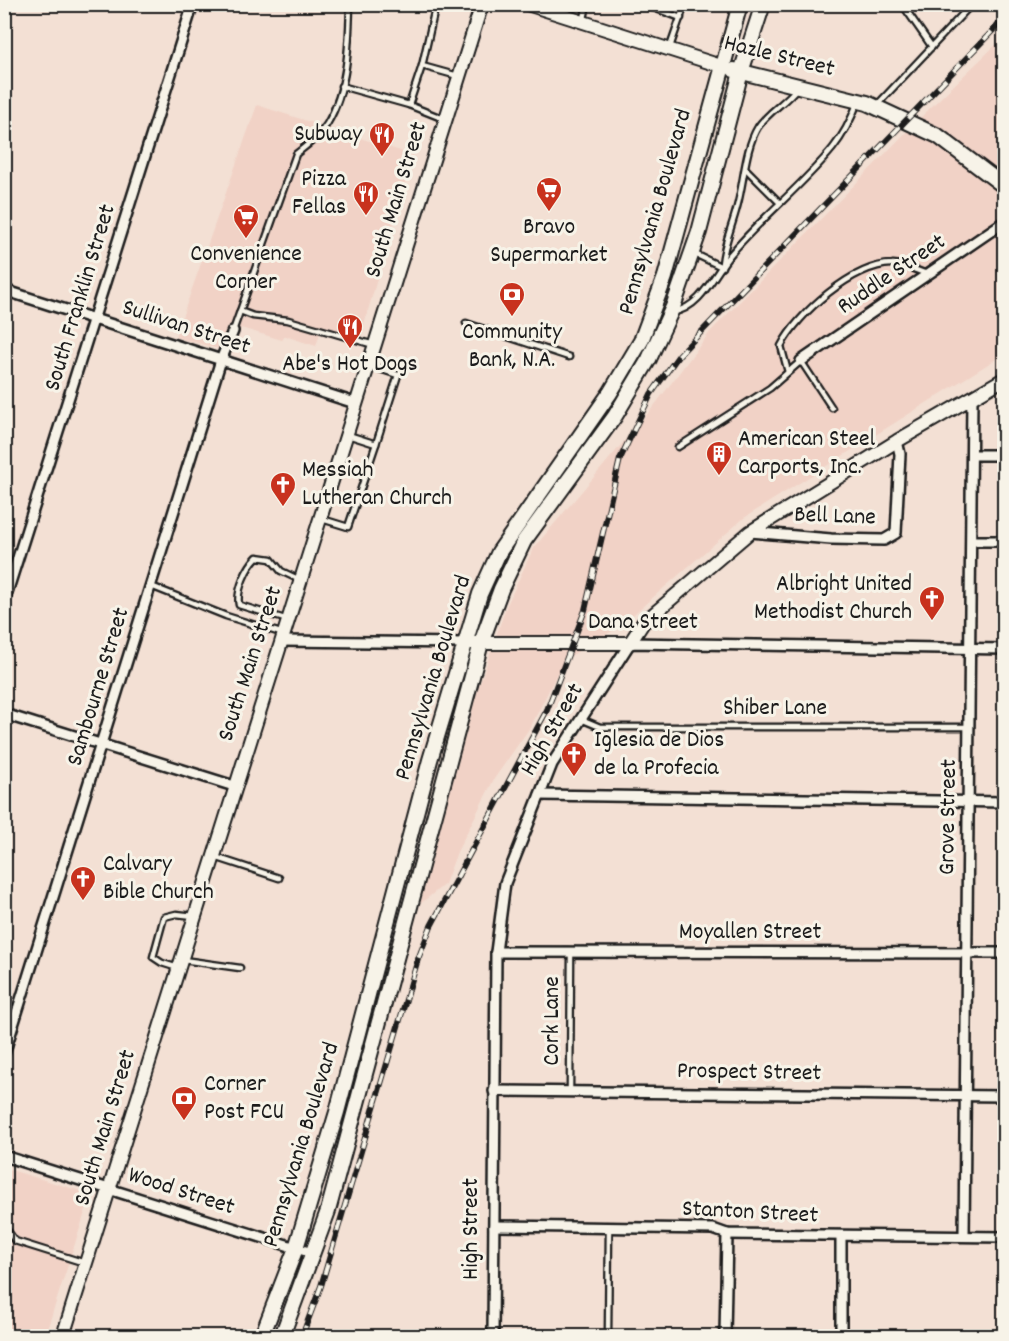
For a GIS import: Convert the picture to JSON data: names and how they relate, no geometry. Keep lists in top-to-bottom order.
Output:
{
  "streets": {
    "main road": ["Hazle Street", "Pennsylvania Boulevard"],
    "street": [
      "South Main Street",
      "Ruddle Street",
      "South Franklin Street",
      "Sullivan Street",
      "Bell Lane",
      "Dana Street",
      "Sambourne Street",
      "High Street",
      "Grove Street",
      "Moyallen Street",
      "Prospect Street",
      "Wood Street",
      "Stanton Street"
    ],
    "lane": ["Shiber Lane", "Cork Lane"]
  },
  "crossings": [
    ["Hazle Street", "Pennsylvania Boulevard"],
    ["South Main Street", "Sullivan Street"],
    ["South Main Street", "Dana Street"],
    ["South Main Street", "Wood Street"],
    ["Pennsylvania Boulevard", "Dana Street"],
    ["Pennsylvania Boulevard", "Wood Street"],
    ["South Franklin Street", "Sullivan Street"],
    ["Sullivan Street", "Sambourne Street"],
    ["Bell Lane", "High Street"],
    ["Dana Street", "High Street"],
    ["Dana Street", "Grove Street"],
    ["Shiber Lane", "High Street"],
    ["Shiber Lane", "Grove Street"],
    ["High Street", "Grove Street"],
    ["High Street", "Moyallen Street"],
    ["High Street", "Prospect Street"],
    ["High Street", "Stanton Street"],
    ["Grove Street", "Moyallen Street"],
    ["Grove Street", "Prospect Street"],
    ["Grove Street", "Stanton Street"],
    ["Moyallen Street", "Cork Lane"],
    ["Cork Lane", "Prospect Street"]
  ],
  "places": {
    "restaurant": ["Subway", "Pizza Fellas", "Abe's Hot Dogs"],
    "supermarket": ["Bravo Supermarket", "Convenience Corner"],
    "bank": ["Community Bank, N.A.", "Corner Post FCU"],
    "building": ["American Steel Carports, Inc."],
    "church": [
      "Messiah Lutheran Church",
      "Albright United Methodist Church",
      "Iglesia de Dios de la Profecia",
      "Calvary Bible Church"
    ]
  }
}
